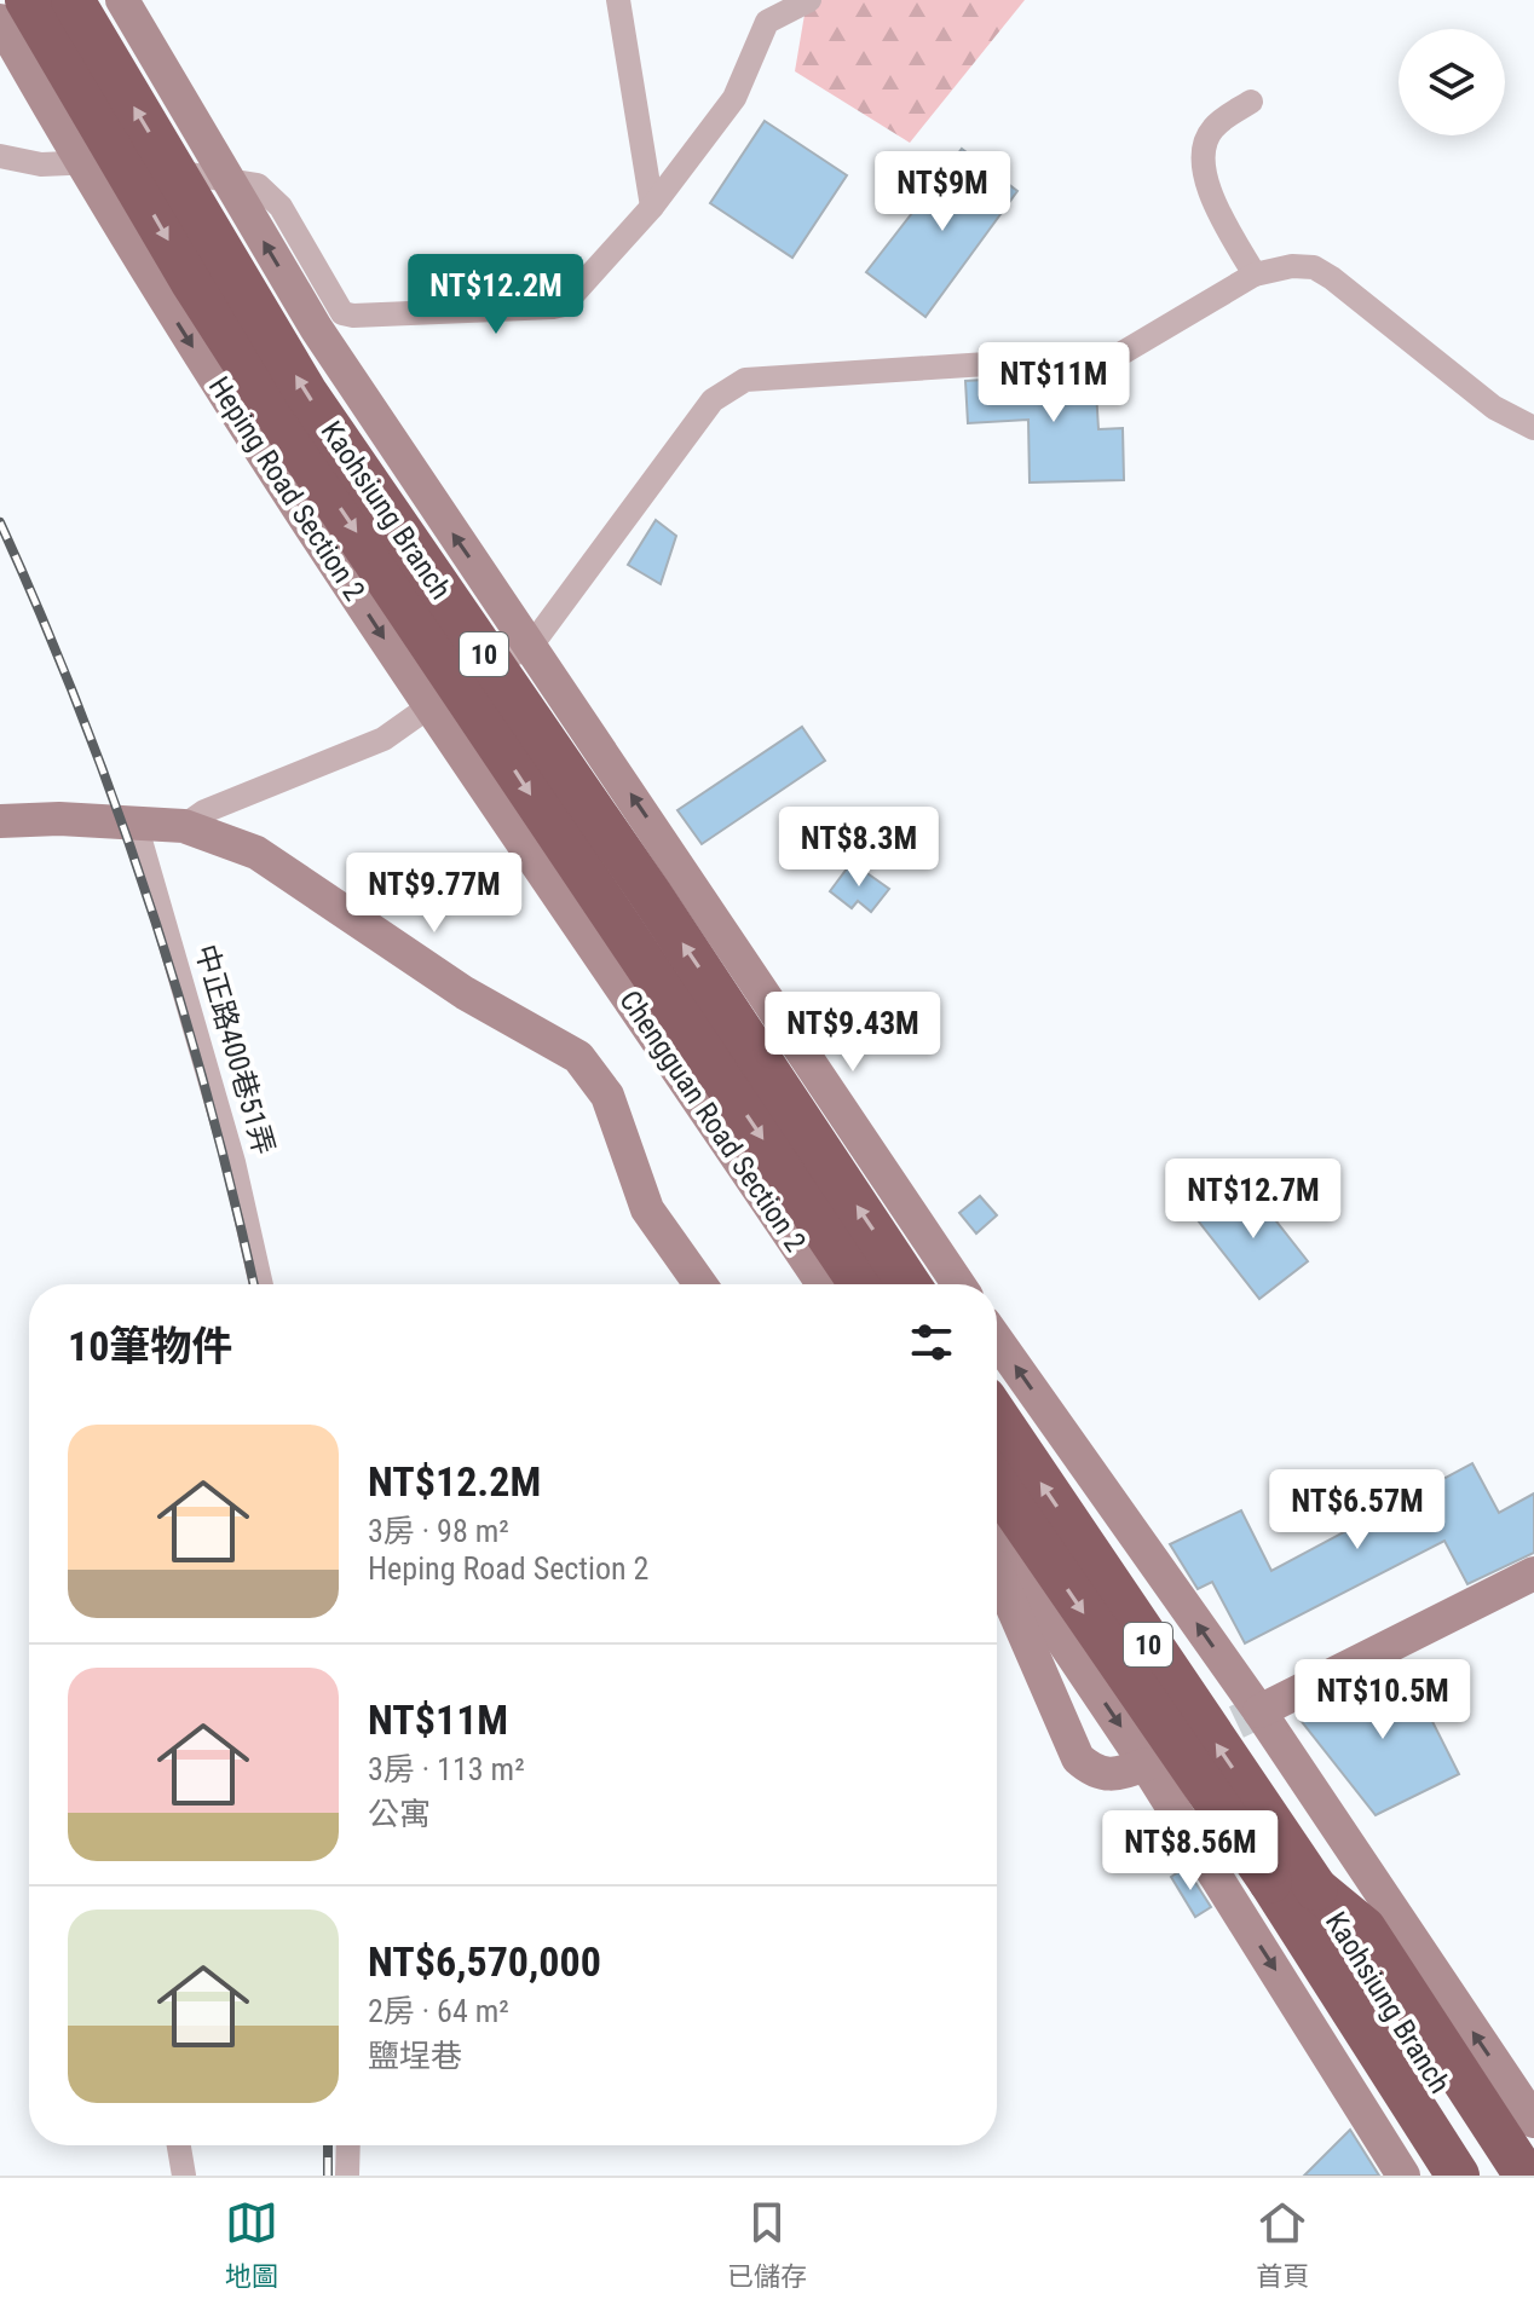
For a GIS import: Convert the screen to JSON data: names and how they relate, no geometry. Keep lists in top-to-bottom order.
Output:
{
  "streets": {
    "highway": ["Kaohsiung Branch", "10"],
    "street": ["Heping Road Section 2", "中正路400巷51弄", "Chengguan Road Section 2"]
  },
  "crossings": [
    ["Heping Road Section 2", "Chengguan Road Section 2"]
  ],
  "page": {
    "price": [
      "NT$9M",
      "NT$12.2M",
      "NT$11M",
      "NT$8.3M",
      "NT$9.77M",
      "NT$9.43M",
      "NT$12.7M",
      "NT$6.57M",
      "NT$10.5M",
      "NT$8.56M"
    ],
    "heading": "10筆物件",
    "list": [
      {
        "name": "NT$12.2M",
        "note": "3房 · 98 m² · Heping Road Section 2"
      },
      {
        "name": "NT$11M",
        "note": "3房 · 113 m² · 公寓"
      },
      {
        "name": "NT$6,570,000",
        "note": "2房 · 64 m² · 鹽埕巷"
      }
    ],
    "tabs": ["地圖", "已儲存", "首頁"]
  }
}
